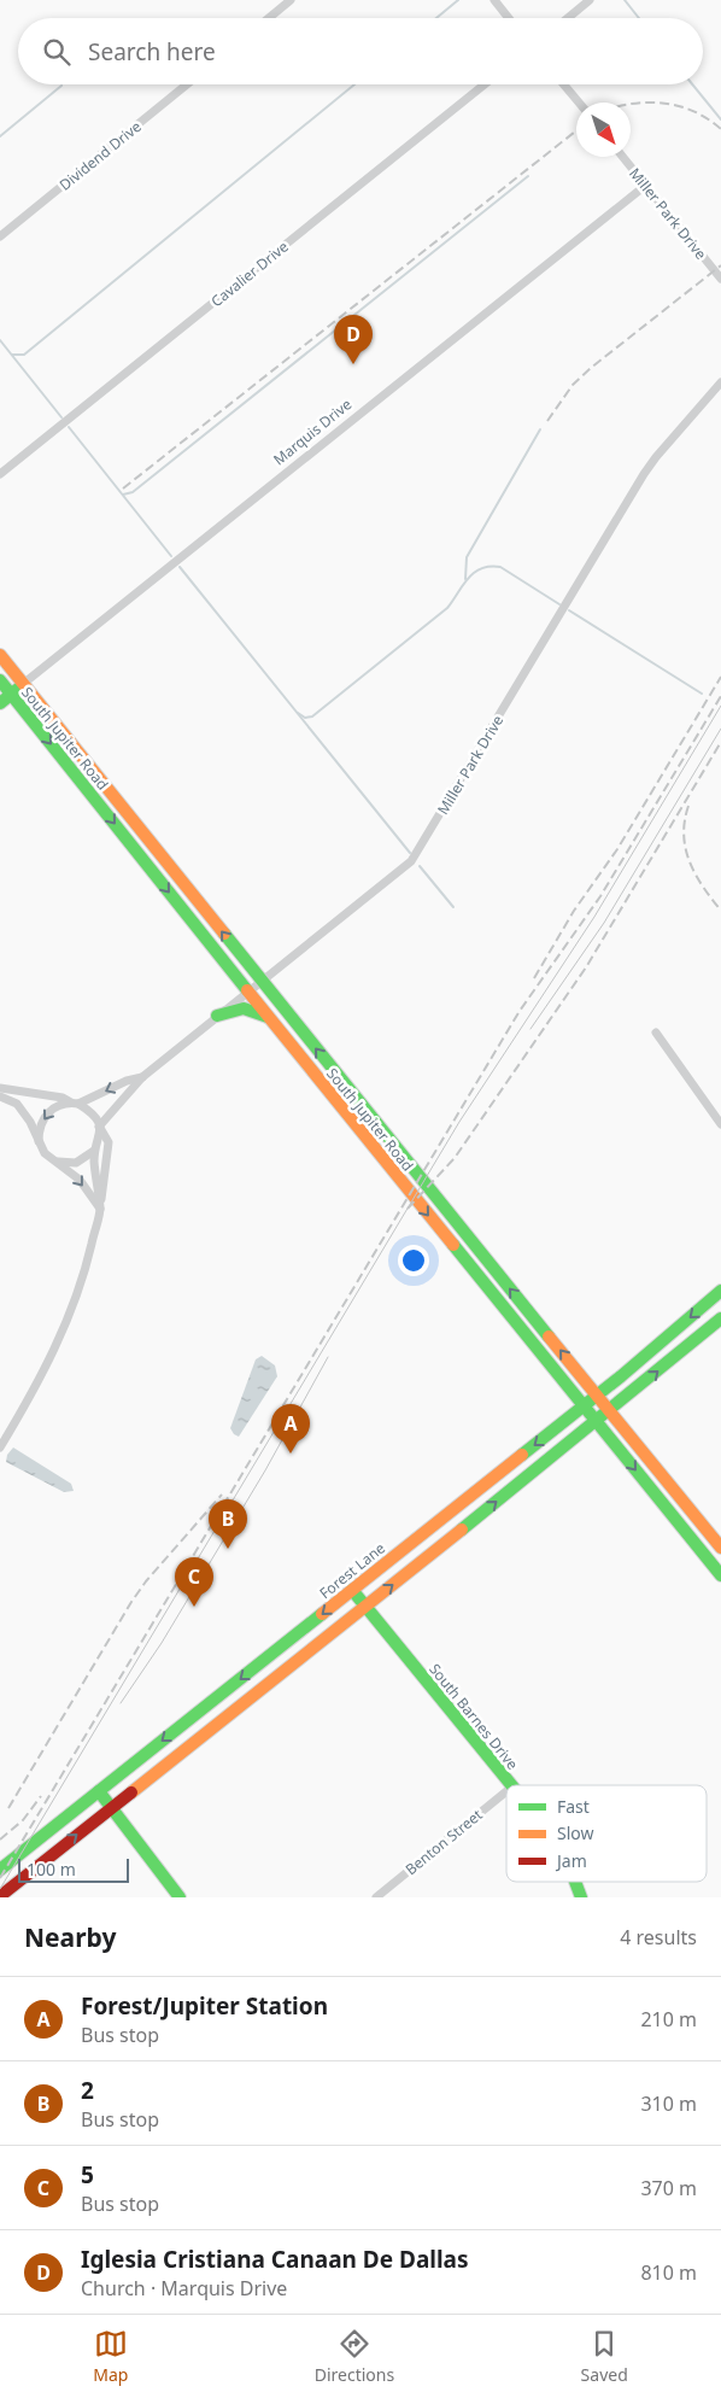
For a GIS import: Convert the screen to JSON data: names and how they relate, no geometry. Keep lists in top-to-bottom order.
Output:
{
  "streets": {
    "main road": [
      "Marquis Drive",
      "South Jupiter Road",
      "Forest Lane",
      "South Barnes Drive"
    ],
    "street": [
      "Dividend Drive",
      "Miller Park Drive",
      "Cavalier Drive",
      "Benton Street"
    ]
  },
  "crossings": [
    ["Miller Park Drive", "Marquis Drive"],
    ["Miller Park Drive", "South Jupiter Road"],
    ["Marquis Drive", "South Jupiter Road"],
    ["South Jupiter Road", "Forest Lane"],
    ["Forest Lane", "South Barnes Drive"]
  ],
  "legend": ["Fast", "Slow", "Jam"],
  "scale_bar": "100 m",
  "north": "bottom right",
  "page": {
    "search": "Search here",
    "pins": [
      "D",
      "A",
      "B",
      "C"
    ],
    "scale": "100 m",
    "heading": ["Nearby", "4 results"],
    "list": [
      {
        "mark": "A",
        "name": "Forest/Jupiter Station",
        "note": "Bus stop",
        "value": "210 m"
      },
      {
        "mark": "B",
        "name": "2",
        "note": "Bus stop",
        "value": "310 m"
      },
      {
        "mark": "C",
        "name": "5",
        "note": "Bus stop",
        "value": "370 m"
      },
      {
        "mark": "D",
        "name": "Iglesia Cristiana Canaan De Dallas",
        "note": "Church · Marquis Drive",
        "value": "810 m"
      }
    ],
    "nav": ["Map", "Directions", "Saved"]
  }
}
